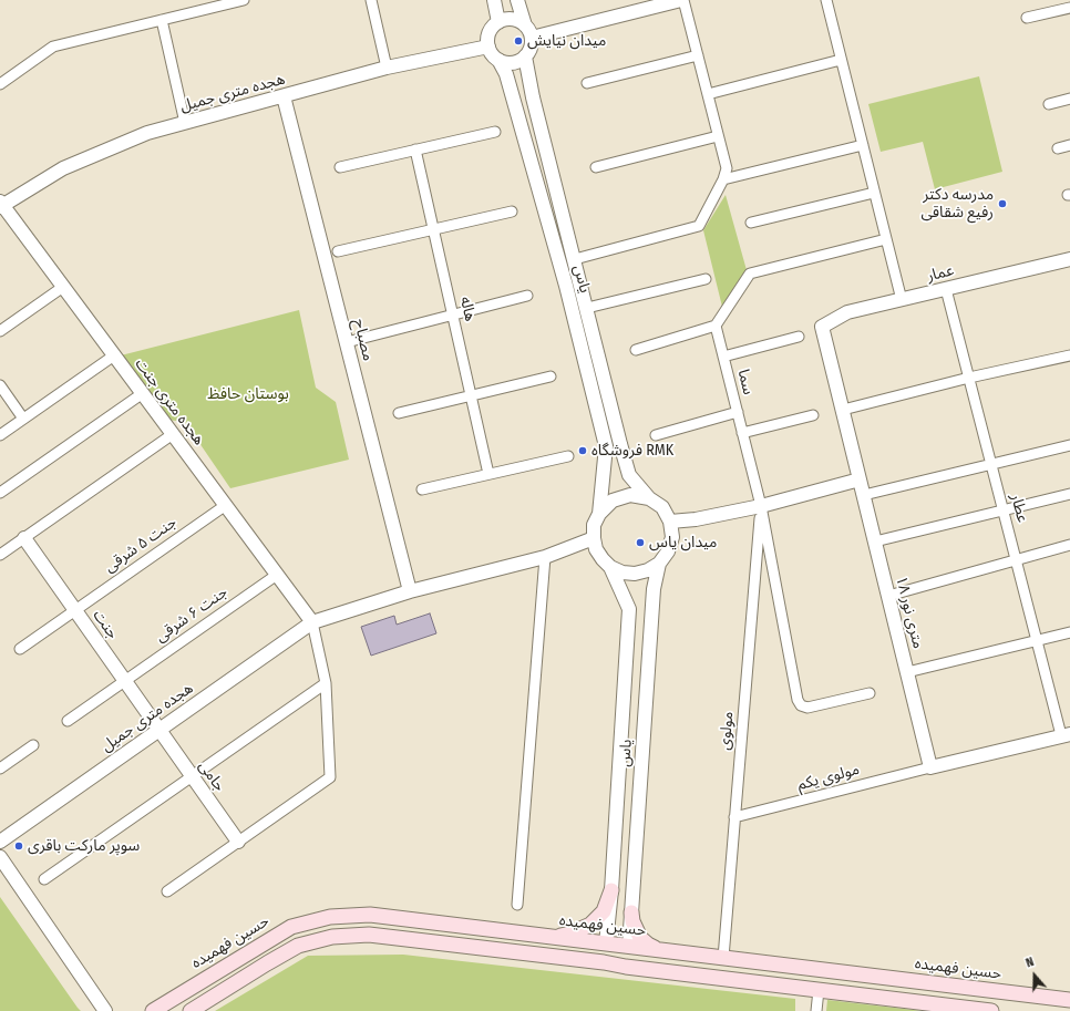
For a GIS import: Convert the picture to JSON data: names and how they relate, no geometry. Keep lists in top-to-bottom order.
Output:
{
  "streets": {
    "main road": ["حسین فهمیده"],
    "street": [
      "هجده متری جمیل",
      "عمار",
      "یاس",
      "هاله",
      "مصباح",
      "سما",
      "هجده متری جنت",
      "عطار",
      "جنت ۵ شرقی",
      "۱۸ متری نور",
      "جنت ۶ شرقی",
      "جنت",
      "مولوی",
      "جامی",
      "مولوی یکم"
    ]
  },
  "crossings": [
    ["هجده متری جمیل", "یاس"],
    ["هجده متری جمیل", "مصباح"],
    ["هجده متری جمیل", "هجده متری جنت"],
    ["هجده متری جمیل", "جنت"],
    ["هجده متری جمیل", "جامی"],
    ["عمار", "عطار"],
    ["عمار", "۱۸ متری نور"],
    ["یاس", "حسین فهمیده"],
    ["سما", "مولوی"],
    ["هجده متری جنت", "جنت ۵ شرقی"],
    ["هجده متری جنت", "جنت ۶ شرقی"],
    ["جنت ۵ شرقی", "جنت"],
    ["۱۸ متری نور", "مولوی یکم"],
    ["جنت ۶ شرقی", "جنت"],
    ["جنت", "جامی"],
    ["مولوی", "مولوی یکم"],
    ["مولوی", "حسین فهمیده"]
  ],
  "parks": ["بوستان حافظ"],
  "places": [
    "میدان نیایش",
    "مدرسه دکتر رفیع شقاقی",
    "فروشگاه RMK",
    "میدان یاس",
    "سوپر مارکت باقری"
  ],
  "north": "top"
}
